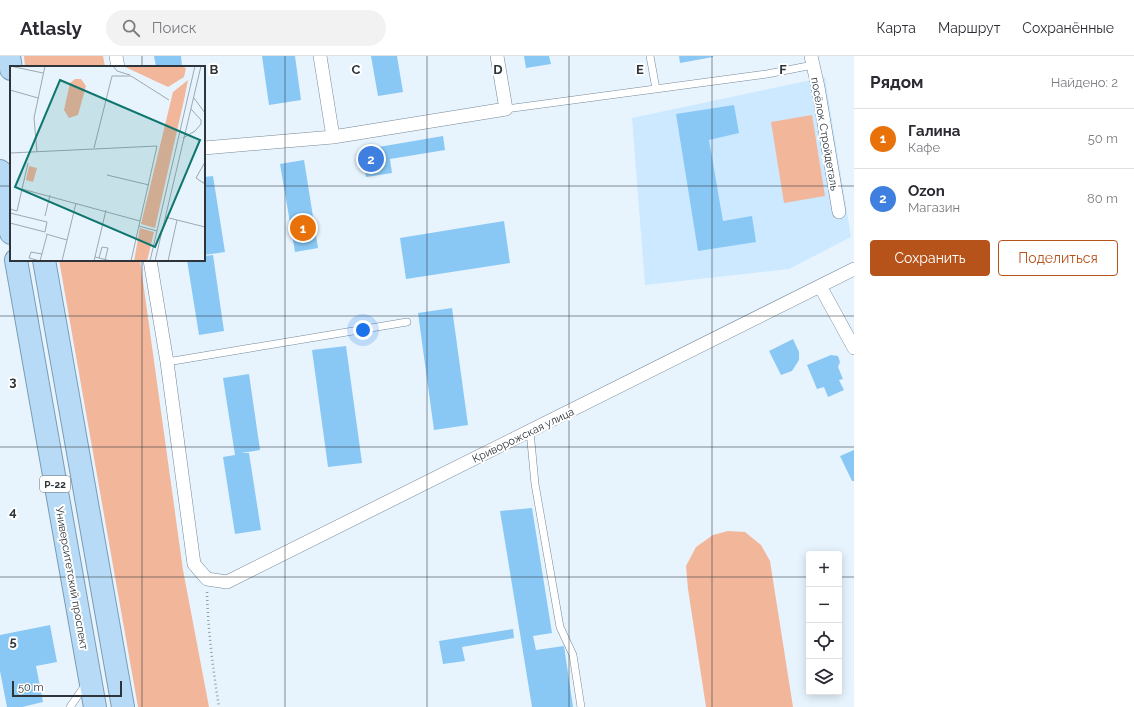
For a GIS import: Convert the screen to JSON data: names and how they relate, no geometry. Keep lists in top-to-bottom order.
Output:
{
  "streets": {
    "highway": ["Р-22", "Университетский проспект"],
    "street": ["посёлок Стройдеталь", "Криворожская улица"]
  },
  "scale_bar": "50 m",
  "page": {
    "header": "Atlasly",
    "search": "Поиск",
    "nav": ["Карта", "Маршрут", "Сохранённые"],
    "heading": ["Рядом", "Найдено: 2"],
    "list": [
      {
        "mark": "1",
        "name": "Галина",
        "note": "Кафе",
        "value": "50 m"
      },
      {
        "mark": "2",
        "name": "Ozon",
        "note": "Магазин",
        "value": "80 m"
      }
    ],
    "pins": ["2", "1"],
    "buttons": ["Сохранить", "Поделиться"],
    "map_buttons": ["+", "−"],
    "scale": "50 m"
  },
  "grid": {
    "columns": [
      "B",
      "C",
      "D",
      "E",
      "F"
    ],
    "rows": ["3", "4", "5"]
  }
}
